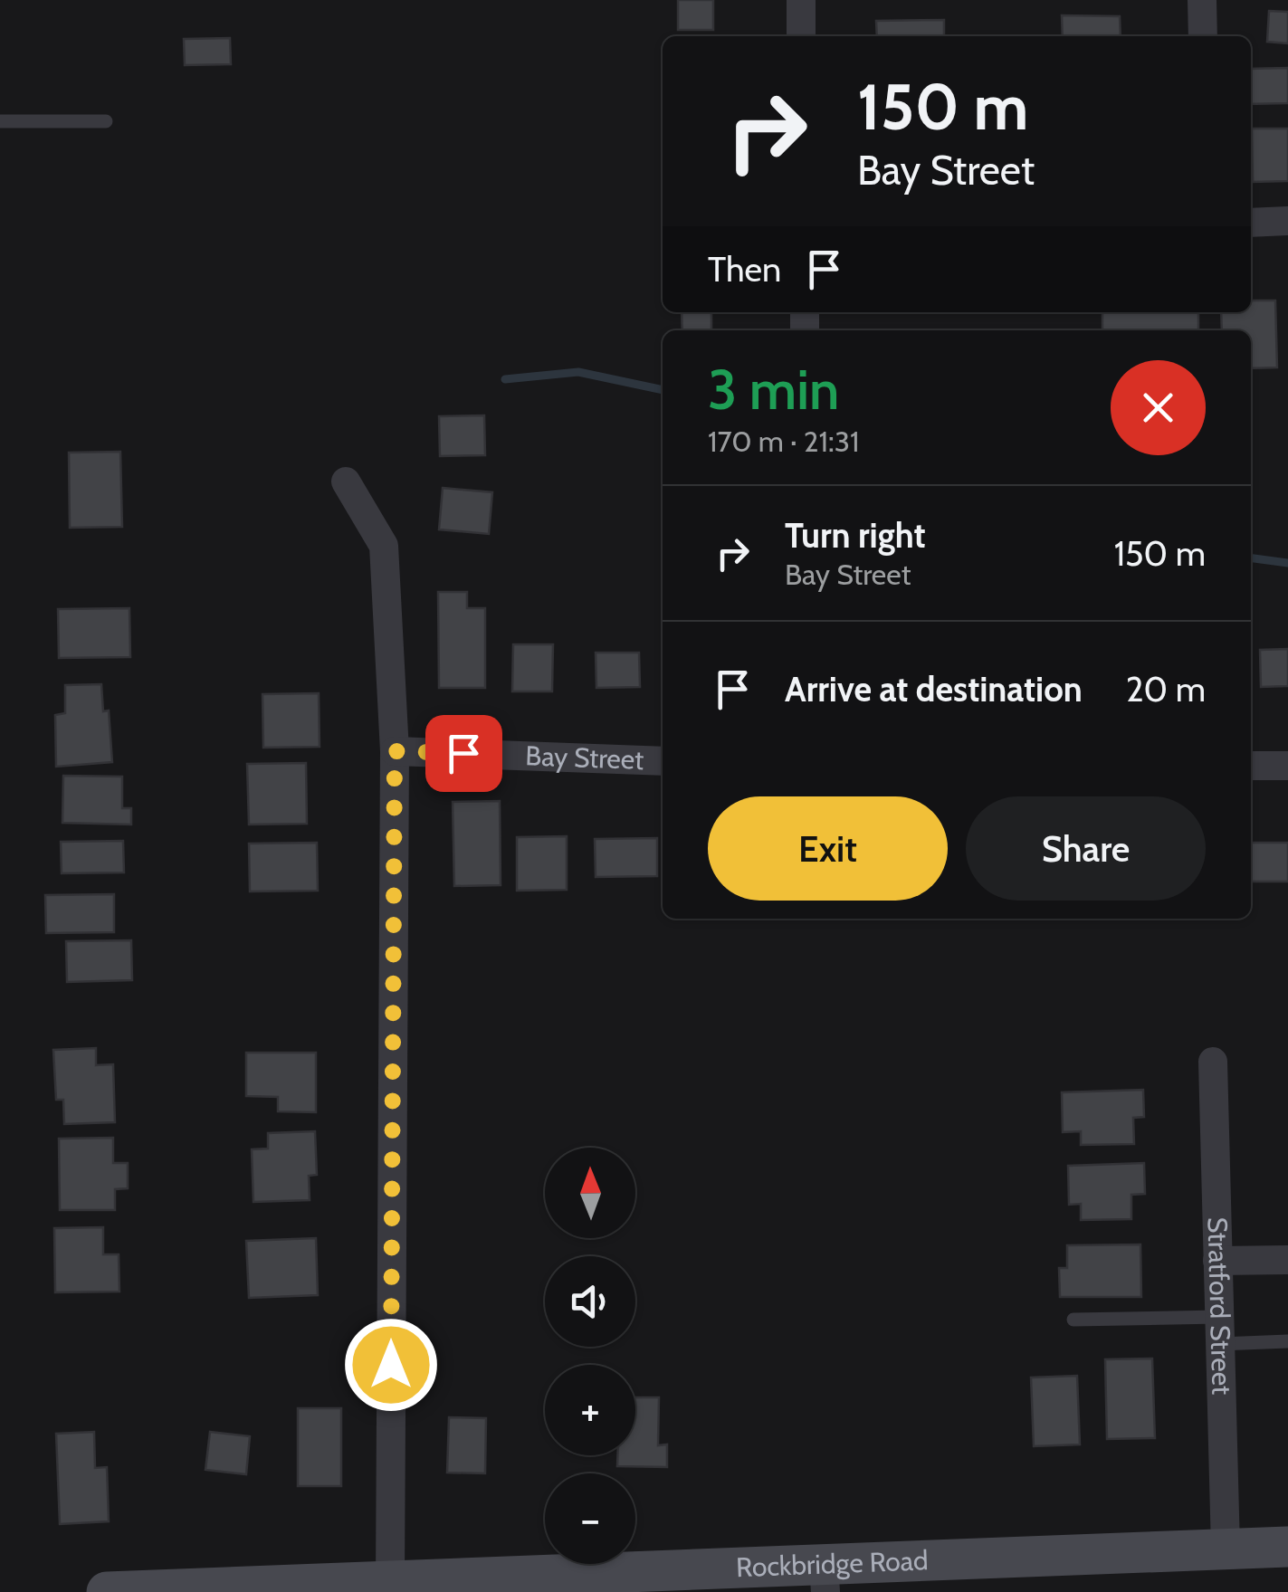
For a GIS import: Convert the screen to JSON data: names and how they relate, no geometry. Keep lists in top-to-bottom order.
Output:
{
  "streets": {
    "street": ["Bay Street", "Stratford Street", "Rockbridge Road"]
  },
  "crossings": [
    ["Stratford Street", "Rockbridge Road"]
  ],
  "north": "top",
  "page": {
    "turn": ["150 m", "Bay Street"],
    "then": "Then",
    "heading": ["3 min", "170 m · 21:31"],
    "list": [
      {
        "name": "Turn right",
        "note": "Bay Street",
        "value": "150 m"
      },
      {
        "name": "Arrive at destination",
        "value": "20 m"
      }
    ],
    "buttons": ["Exit", "Share"],
    "map_buttons": ["+", "−"]
  }
}
